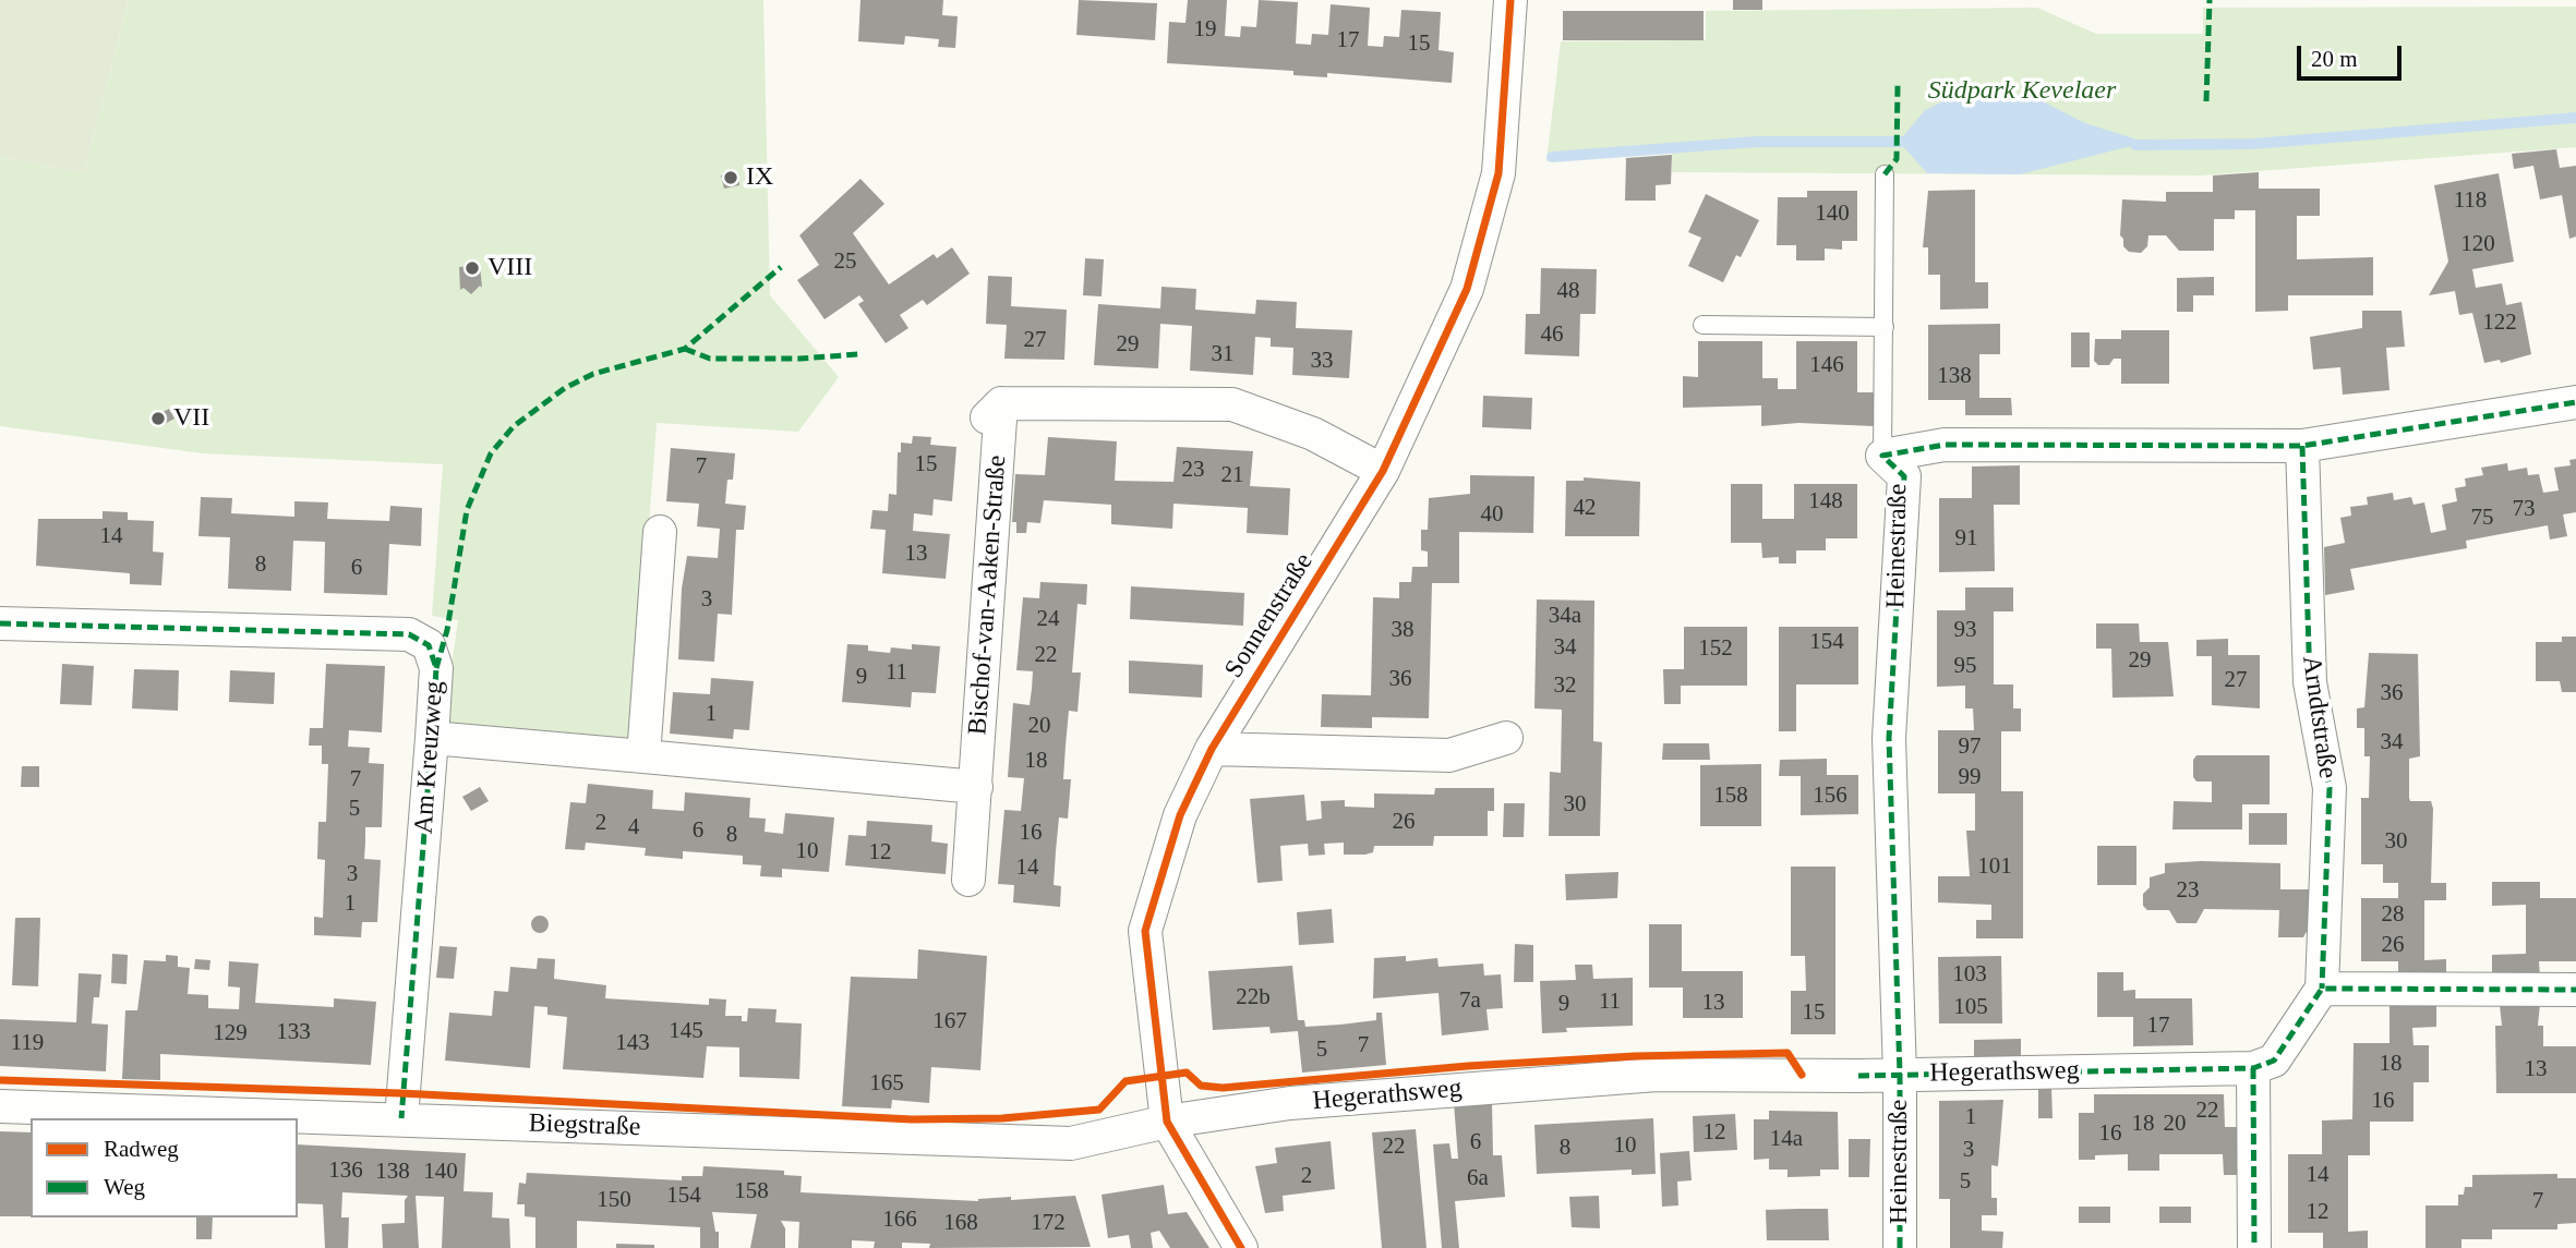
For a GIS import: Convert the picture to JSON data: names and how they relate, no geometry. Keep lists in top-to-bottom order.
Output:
{
  "streets": {
    "street": [
      "Heinestraße",
      "Bischof-van-Aaken-Straße",
      "Sonnenstraße",
      "Arndtstraße",
      "Am Kreuzweg",
      "Hegerathsweg",
      "Biegstraße"
    ]
  },
  "crossings": [
    ["Heinestraße", "Arndtstraße"],
    ["Heinestraße", "Hegerathsweg"],
    ["Sonnenstraße", "Hegerathsweg"],
    ["Sonnenstraße", "Biegstraße"],
    ["Am Kreuzweg", "Biegstraße"],
    ["Hegerathsweg", "Biegstraße"]
  ],
  "parks": ["Südpark Kevelaer"],
  "places": ["IX", "VIII", "VII"],
  "house_numbers": [
    "19",
    "17",
    "15",
    "118",
    "140",
    "120",
    "25",
    "48",
    "122",
    "46",
    "27",
    "29",
    "31",
    "33",
    "146",
    "138",
    "15",
    "7",
    "23",
    "21",
    "148",
    "42",
    "73",
    "40",
    "75",
    "14",
    "91",
    "13",
    "8",
    "6",
    "3",
    "34a",
    "24",
    "38",
    "93",
    "154",
    "34",
    "152",
    "22",
    "29",
    "95",
    "11",
    "9",
    "36",
    "27",
    "32",
    "36",
    "1",
    "20",
    "34",
    "97",
    "18",
    "99",
    "7",
    "158",
    "156",
    "30",
    "5",
    "26",
    "2",
    "4",
    "6",
    "16",
    "8",
    "30",
    "10",
    "12",
    "101",
    "14",
    "3",
    "23",
    "1",
    "28",
    "26",
    "103",
    "22b",
    "7a",
    "11",
    "13",
    "9",
    "105",
    "15",
    "167",
    "17",
    "145",
    "133",
    "129",
    "119",
    "143",
    "7",
    "5",
    "18",
    "13",
    "165",
    "16",
    "22",
    "1",
    "18",
    "20",
    "12",
    "16",
    "14a",
    "6",
    "10",
    "22",
    "8",
    "3",
    "136",
    "138",
    "140",
    "14",
    "2",
    "6a",
    "5",
    "158",
    "154",
    "150",
    "7",
    "12",
    "166",
    "168",
    "172"
  ],
  "legend": ["Radweg", "Weg"],
  "scale_bar": "20 m"
}
